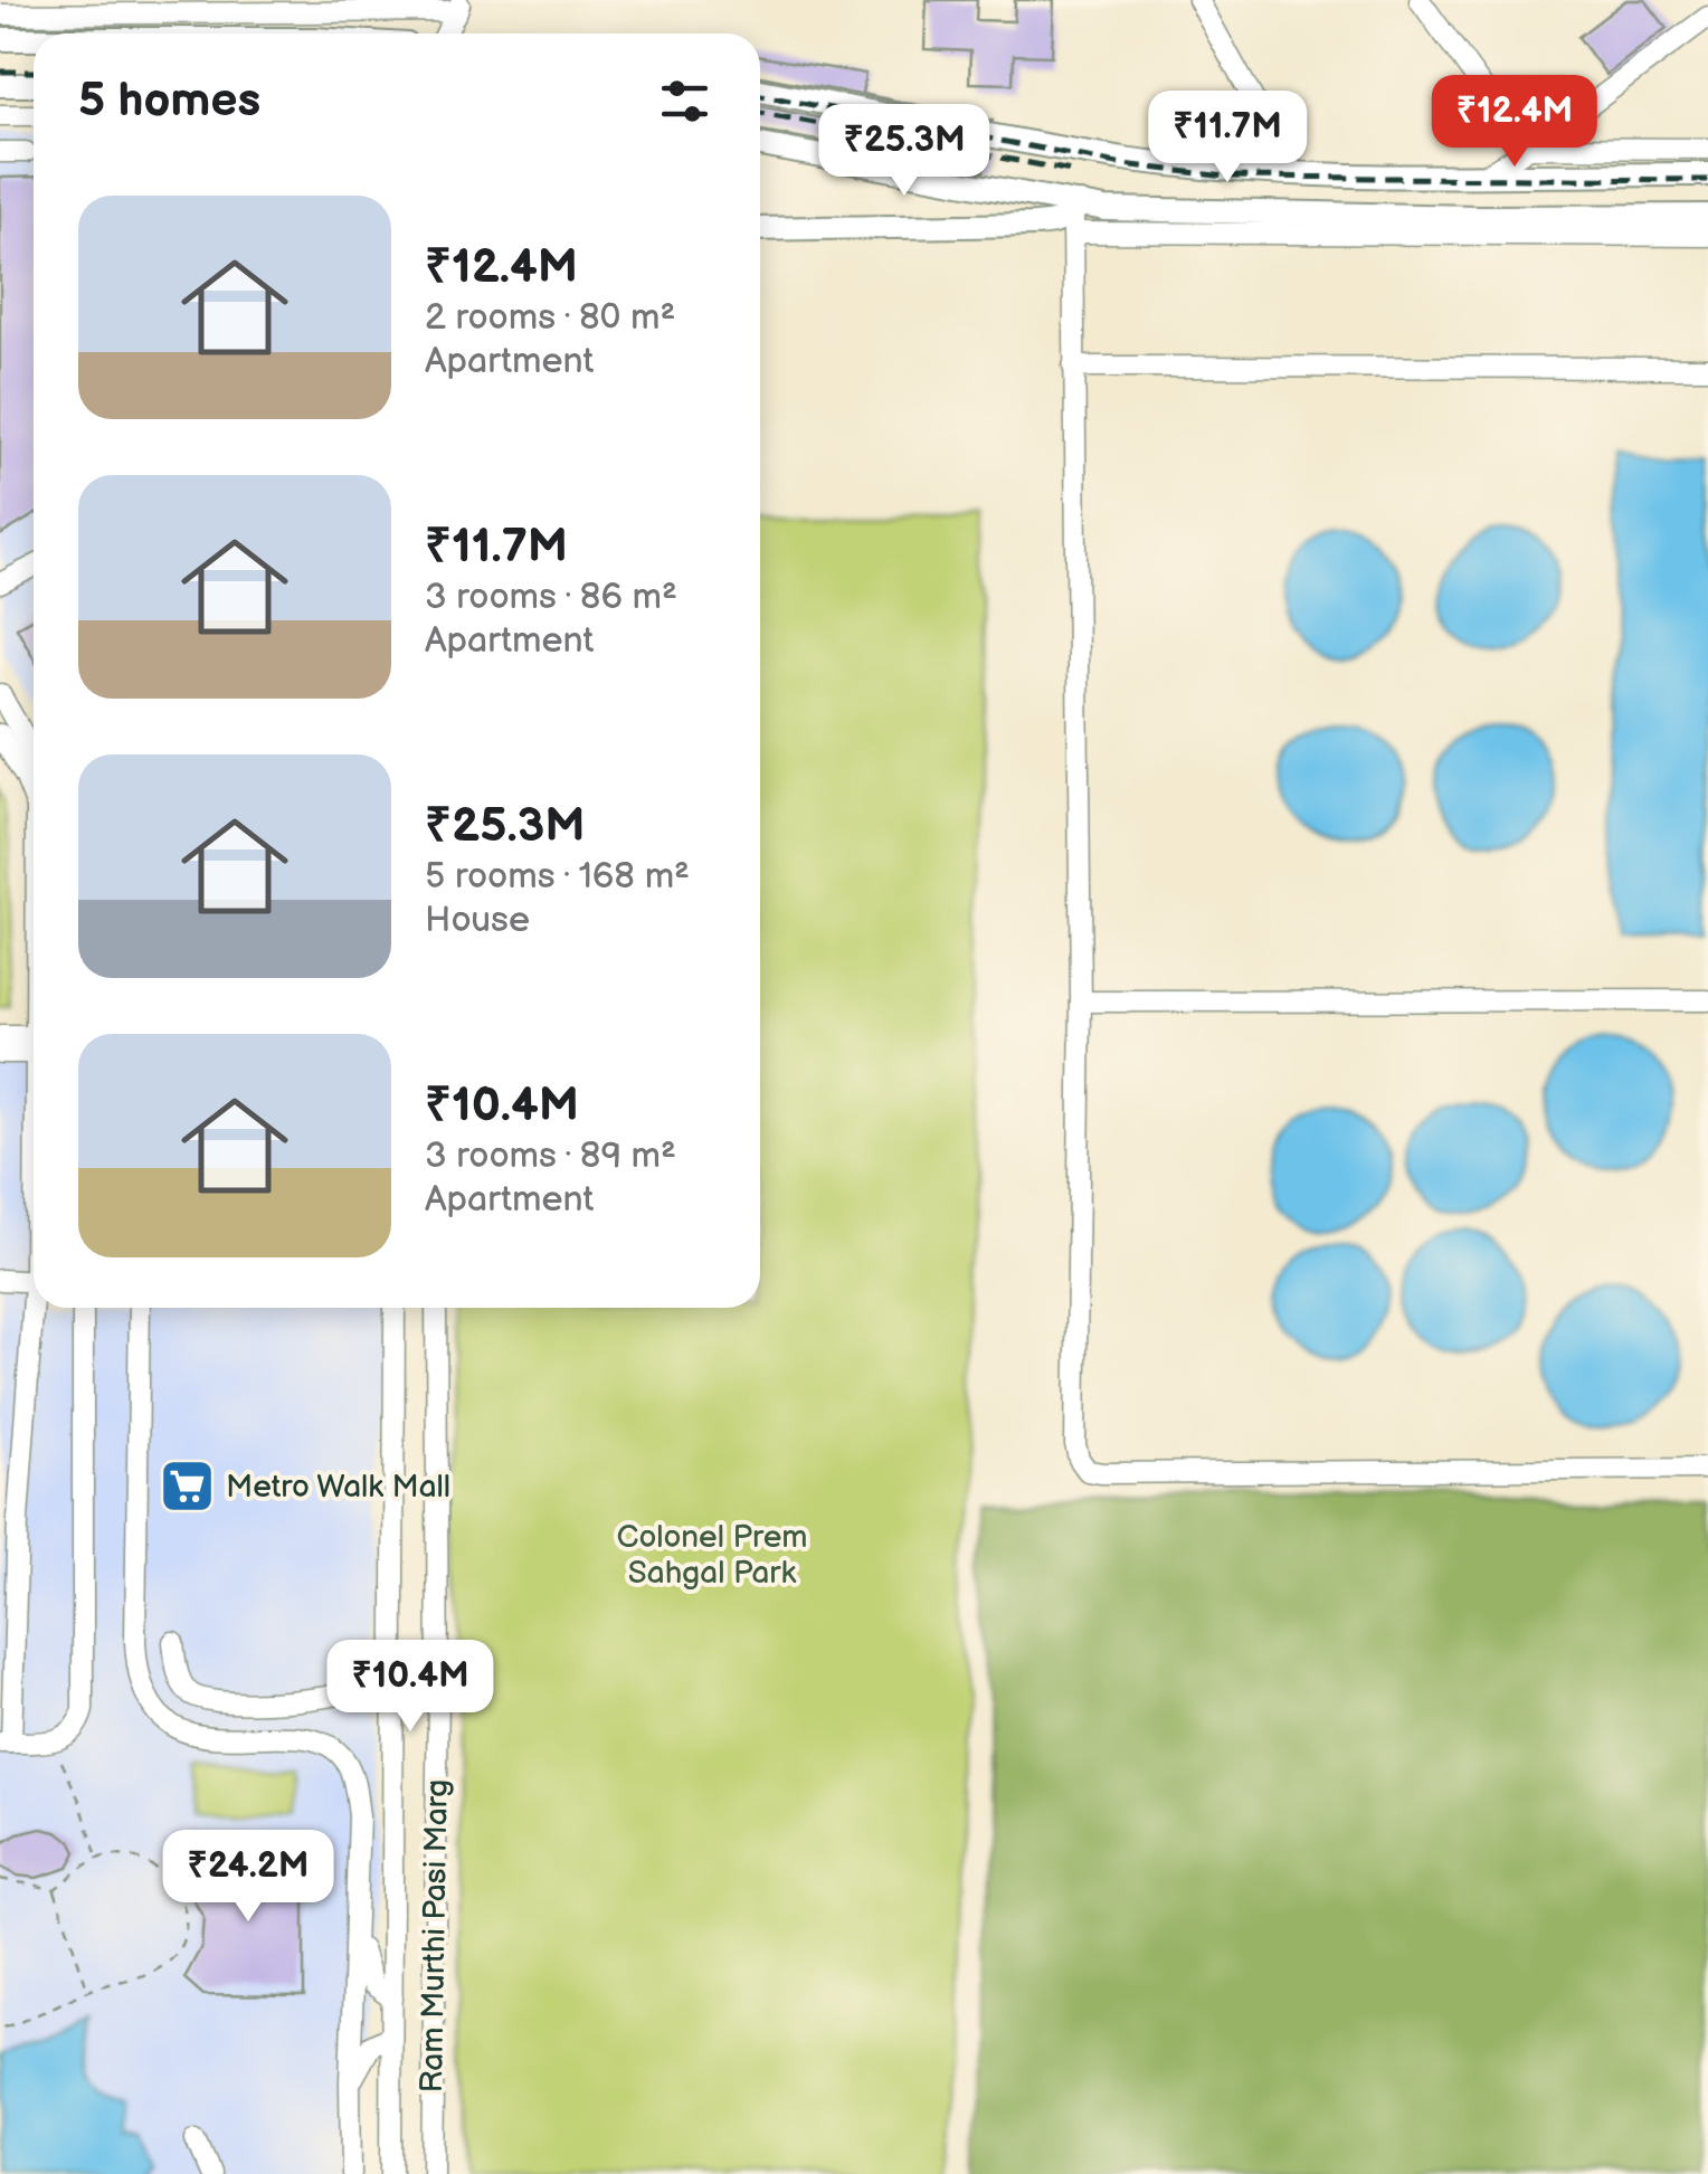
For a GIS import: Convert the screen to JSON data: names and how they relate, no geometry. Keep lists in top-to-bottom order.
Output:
{
  "streets": {
    "street": ["Ram Murthi Pasi Marg"]
  },
  "parks": ["Colonel Prem Sahgal Park"],
  "places": {
    "supermarket": ["Metro Walk Mall"]
  },
  "page": {
    "heading": "5 homes",
    "price": [
      "₹12.4M",
      "₹11.7M",
      "₹25.3M",
      "₹10.4M",
      "₹24.2M"
    ],
    "list": [
      {
        "name": "₹12.4M",
        "note": "2 rooms · 80 m² · Apartment"
      },
      {
        "name": "₹11.7M",
        "note": "3 rooms · 86 m² · Apartment"
      },
      {
        "name": "₹25.3M",
        "note": "5 rooms · 168 m² · House"
      },
      {
        "name": "₹10.4M",
        "note": "3 rooms · 89 m² · Apartment"
      }
    ]
  }
}
